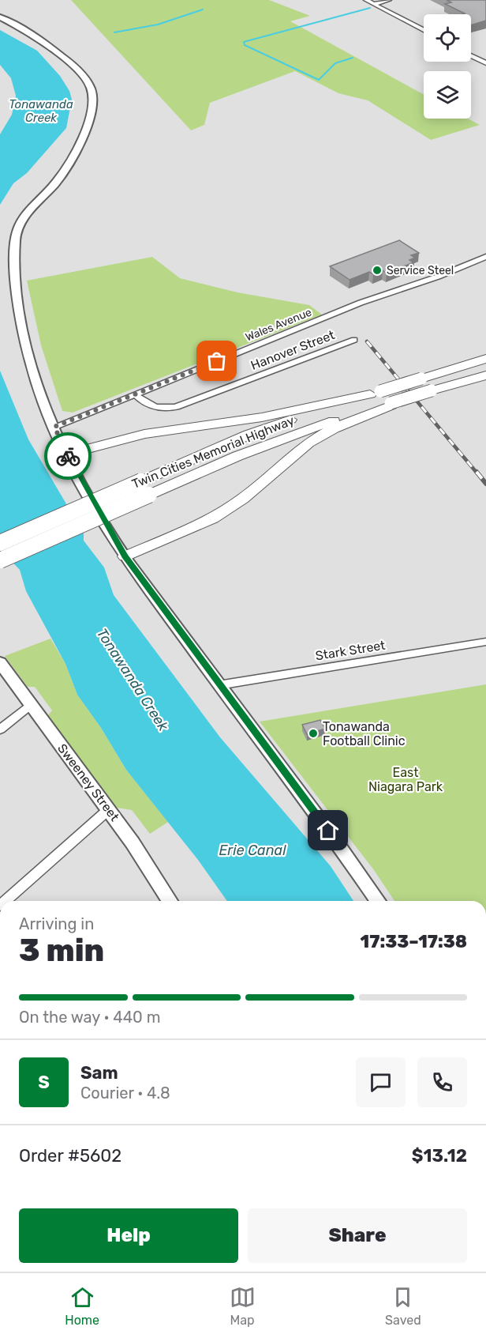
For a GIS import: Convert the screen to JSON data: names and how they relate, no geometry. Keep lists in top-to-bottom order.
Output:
{
  "streets": {
    "main road": ["Twin Cities Memorial Highway"],
    "street": [
      "Wales Avenue",
      "Hanover Street",
      "Stark Street",
      "Sweeney Street"
    ]
  },
  "crossings": [
    ["Wales Avenue", "Hanover Street"]
  ],
  "water": ["Tonawanda Creek", "Erie Canal"],
  "parks": ["East Niagara Park"],
  "places": ["Service Steel", "Tonawanda Football Clinic"],
  "page": {
    "heading": ["3 min", "Arriving in", "17:33–17:38"],
    "panel": [
      "Sam",
      "Courier · 4.8",
      "Order #5602",
      "$13.12"
    ],
    "bar": "On the way · 440 m",
    "round": "S",
    "buttons": ["Help", "Share"],
    "tabs": ["Home", "Map", "Saved"]
  }
}
